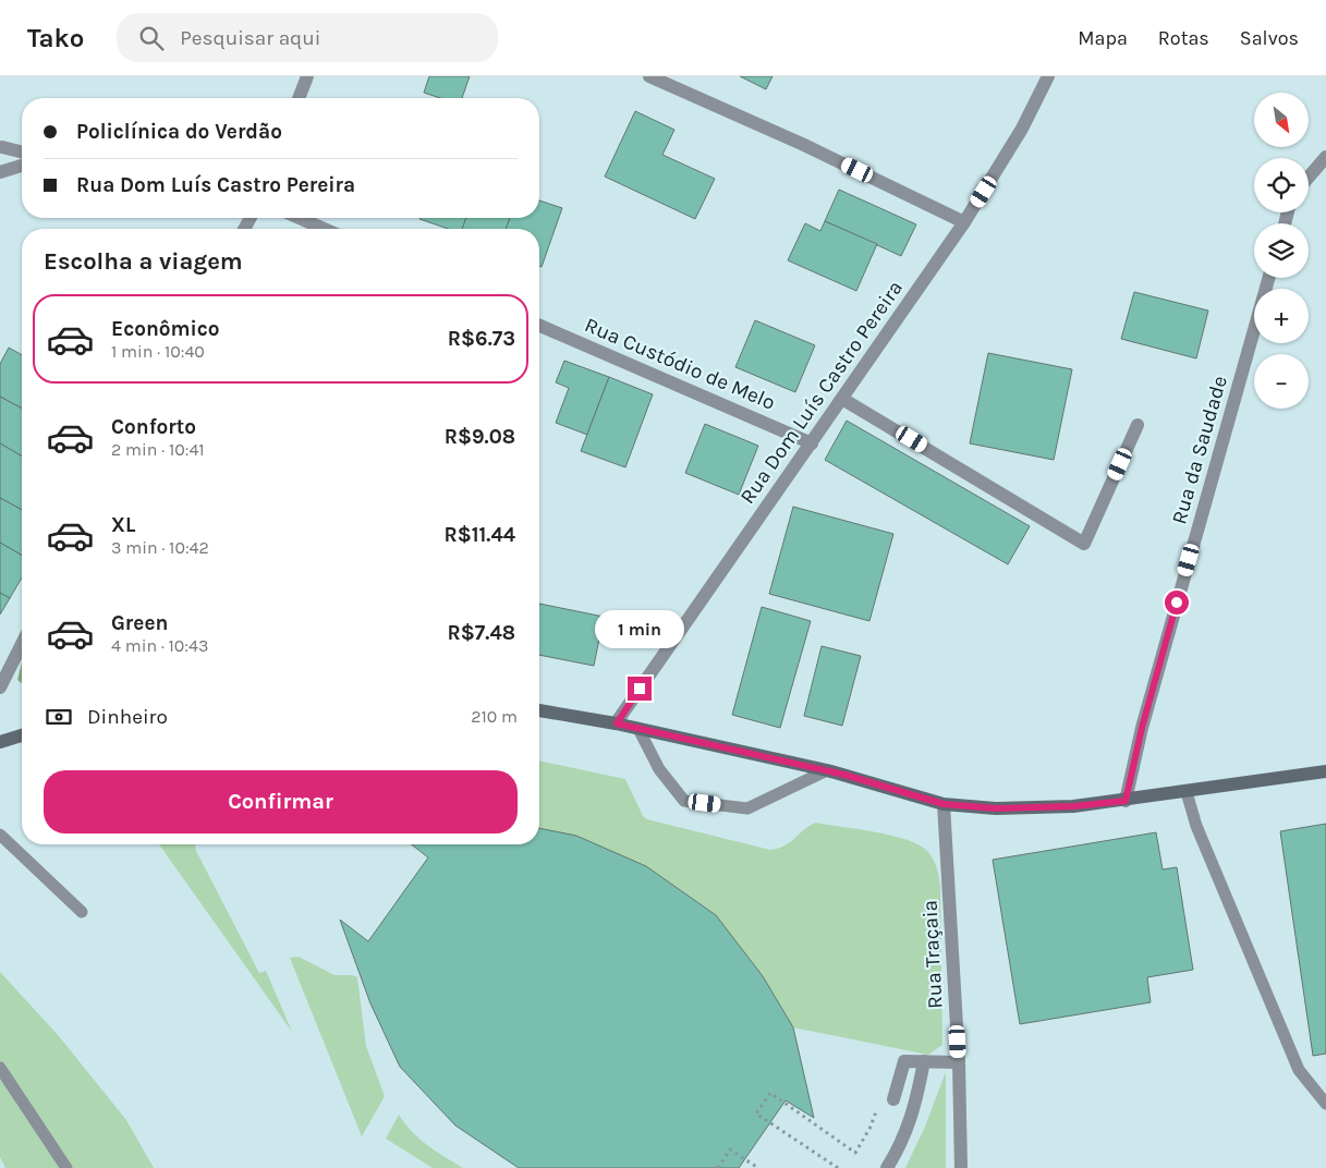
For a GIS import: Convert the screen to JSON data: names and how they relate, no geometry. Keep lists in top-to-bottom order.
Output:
{
  "streets": {
    "street": [
      "Rua Custódio de Melo",
      "Rua Dom Luís Castro Pereira",
      "Rua da Saudade",
      "Rua Traçaia"
    ]
  },
  "crossings": [
    ["Rua Custódio de Melo", "Rua Dom Luís Castro Pereira"]
  ],
  "north": "bottom right",
  "page": {
    "header": "Tako",
    "search": "Pesquisar aqui",
    "nav": ["Mapa", "Rotas", "Salvos"],
    "map_buttons": ["+", "−"],
    "banner": ["Policlínica do Verdão", "Rua Dom Luís Castro Pereira"],
    "heading": "Escolha a viagem",
    "list": [
      {
        "name": "Econômico",
        "note": "1 min · 10:40",
        "value": "R$6.73"
      },
      {
        "name": "Conforto",
        "note": "2 min · 10:41",
        "value": "R$9.08"
      },
      {
        "name": "XL",
        "note": "3 min · 10:42",
        "value": "R$11.44"
      },
      {
        "name": "Green",
        "note": "4 min · 10:43",
        "value": "R$7.48"
      }
    ],
    "bubble": "1 min",
    "pay": ["Dinheiro", "210 m"],
    "buttons": "Confirmar"
  }
}
